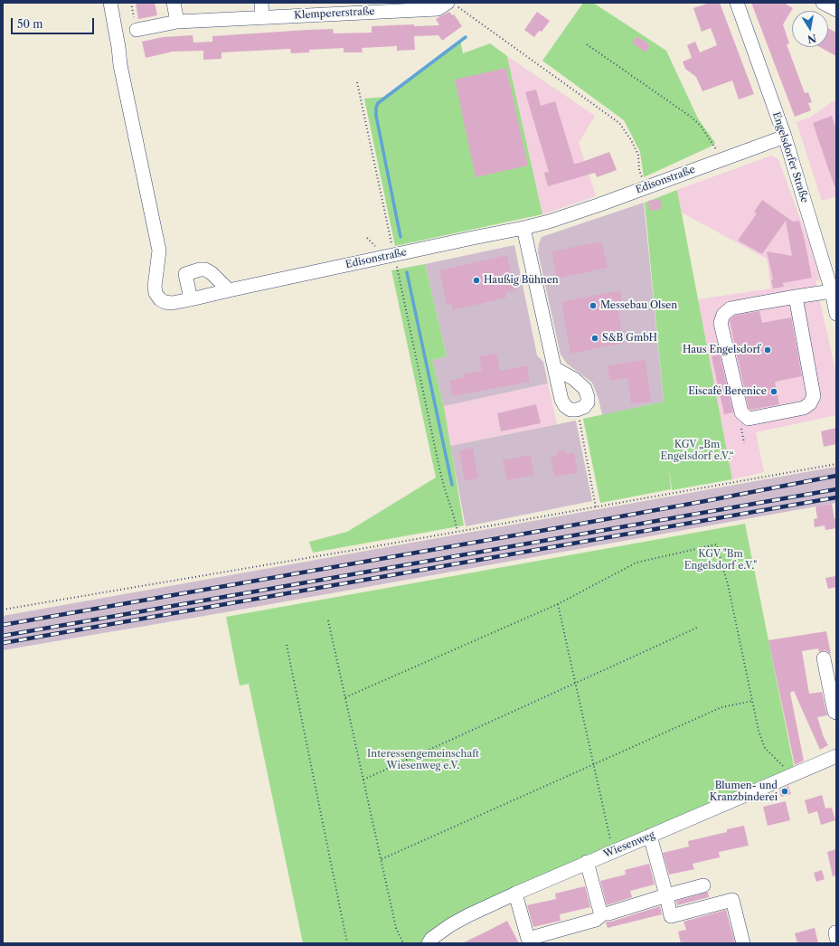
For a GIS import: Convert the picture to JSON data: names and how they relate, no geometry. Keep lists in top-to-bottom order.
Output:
{
  "streets": {
    "street": [
      "Klempererstraße",
      "Engelsdorfer Straße",
      "Edisonstraße",
      "Wiesenweg"
    ]
  },
  "crossings": [
    ["Engelsdorfer Straße", "Edisonstraße"]
  ],
  "parks": ["KGV „Bm Engelsdorf e.V.“", "KGV \"Bm Engelsdorf e.V.\"", "Interessengemeinschaft Wiesenweg e.V."],
  "places": [
    "Haußig Bühnen",
    "Messebau Olsen",
    "S&B GmbH",
    "Haus Engelsdorf",
    "Eiscafé Berenice",
    "Blumen- und Kranzbinderei"
  ],
  "scale_bar": "50 m",
  "north": "bottom"
}
